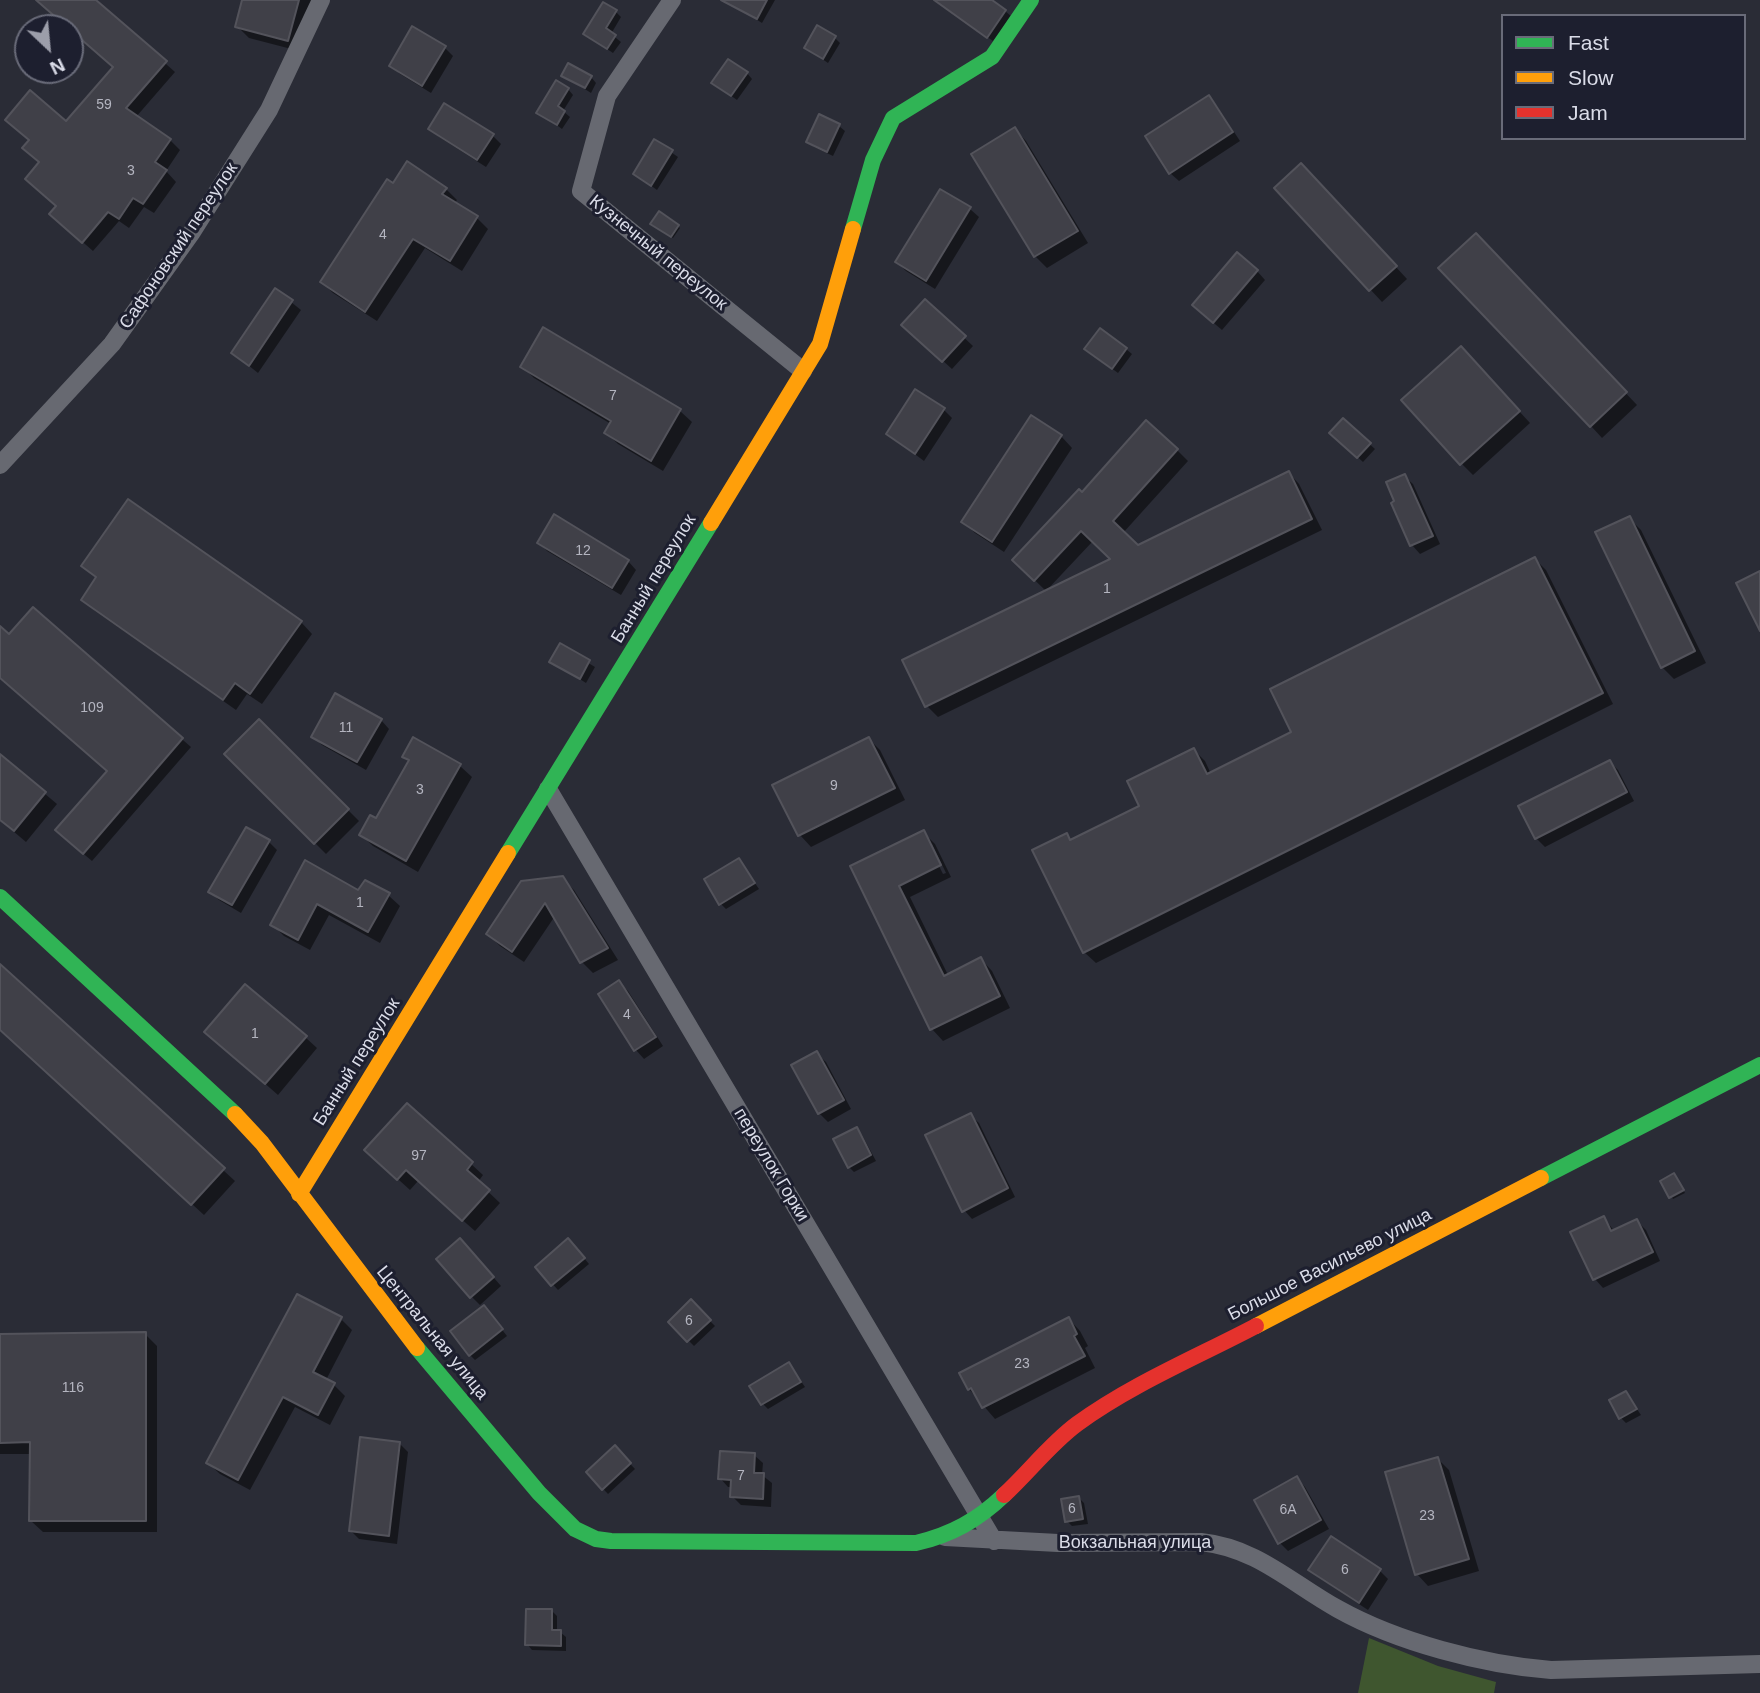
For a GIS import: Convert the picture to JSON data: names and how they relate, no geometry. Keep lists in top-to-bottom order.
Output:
{
  "streets": {
    "main road": ["Банный переулок", "Большое Васильево улица", "Центральная улица"],
    "street": [
      "Сафоновский переулок",
      "Кузнечный переулок",
      "переулок Горки",
      "Вокзальная улица"
    ]
  },
  "crossings": [
    ["Кузнечный переулок", "Банный переулок"],
    ["Банный переулок", "переулок Горки"],
    ["Банный переулок", "Центральная улица"],
    ["переулок Горки", "Большое Васильево улица"],
    ["переулок Горки", "Вокзальная улица"],
    ["Большое Васильево улица", "Центральная улица"],
    ["Большое Васильево улица", "Вокзальная улица"],
    ["Центральная улица", "Вокзальная улица"]
  ],
  "house_numbers": [
    "59",
    "3",
    "4",
    "7",
    "12",
    "1",
    "109",
    "11",
    "9",
    "3",
    "1",
    "4",
    "1",
    "97",
    "6",
    "23",
    "116",
    "7",
    "6",
    "6А",
    "23",
    "6"
  ],
  "legend": ["Fast", "Slow", "Jam"],
  "north": "bottom right"
}
